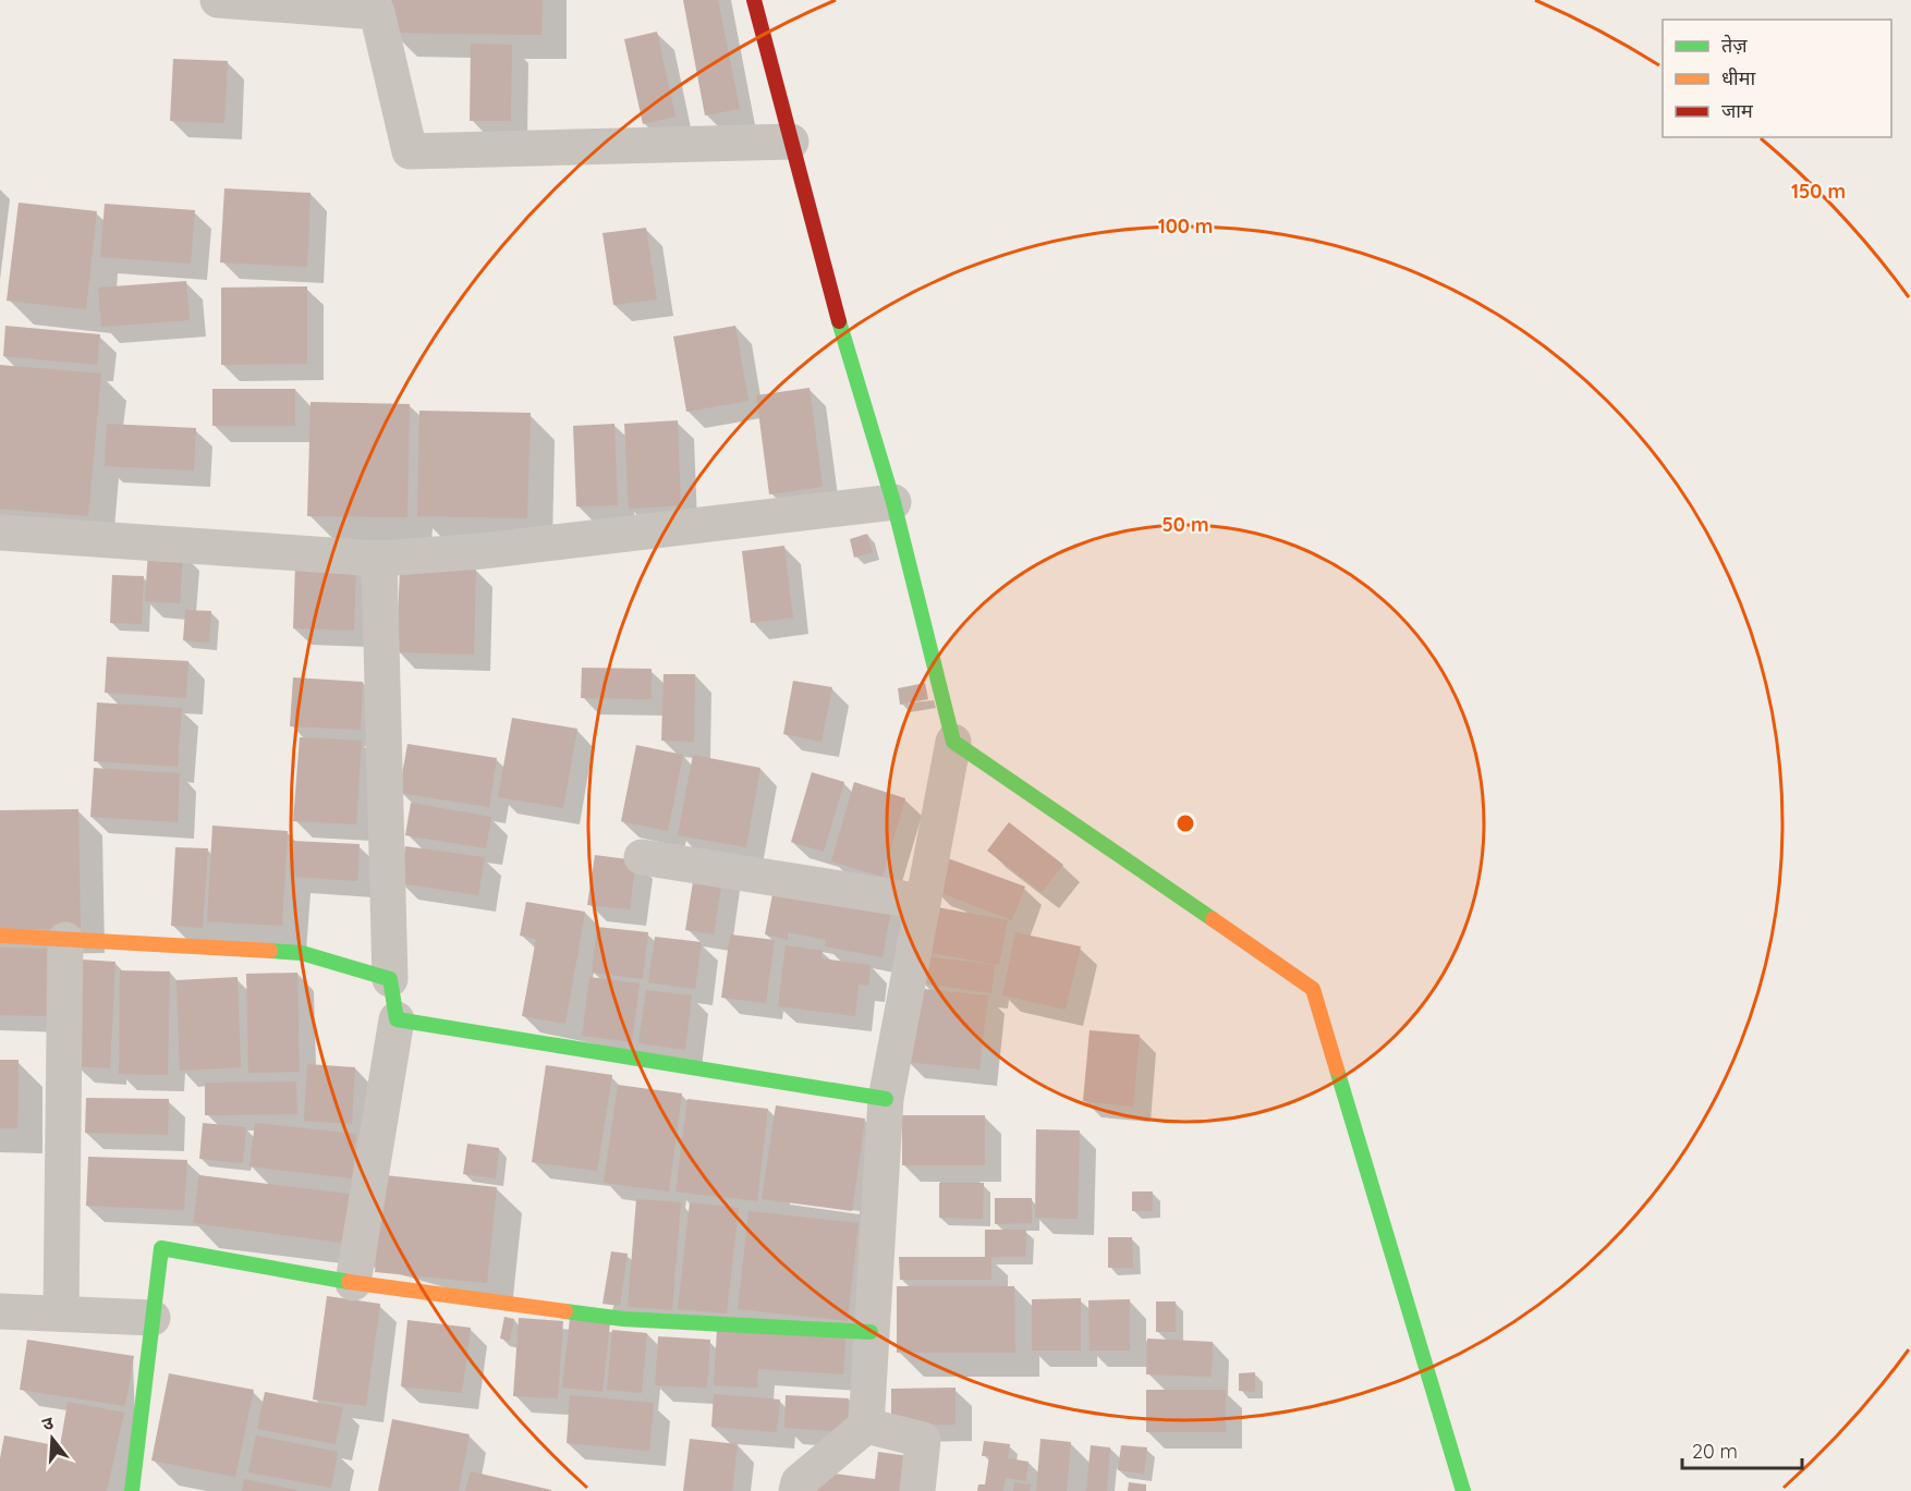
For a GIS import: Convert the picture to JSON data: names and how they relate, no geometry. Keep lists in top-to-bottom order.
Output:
{
  "legend": ["तेज़", "धीमा", "जाम"],
  "scale_bar": "20 m",
  "north": "top",
  "rings": ["150 m", "100 m", "50 m"]
}
